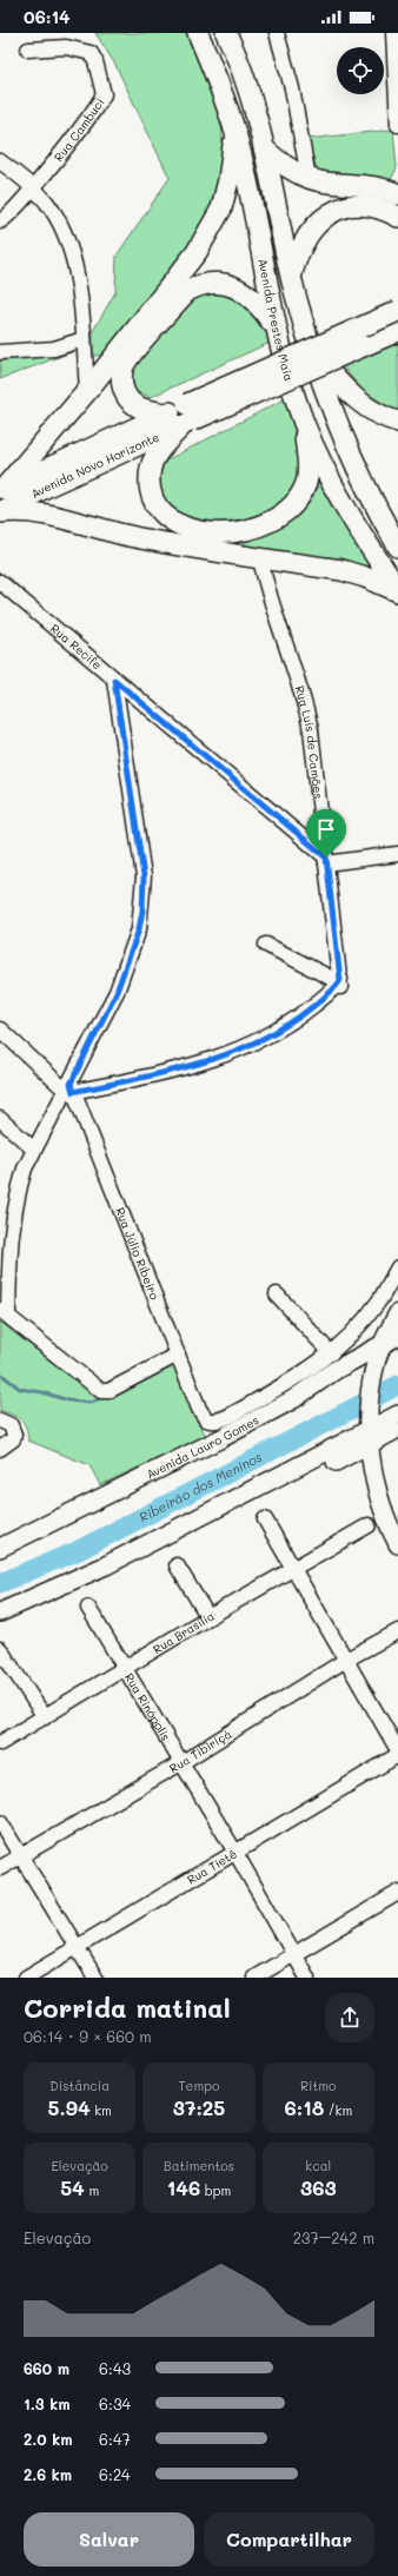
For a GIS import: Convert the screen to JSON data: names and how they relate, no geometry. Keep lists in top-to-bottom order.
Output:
{
  "streets": {
    "highway": ["Avenida Prestes Maia", "Avenida Novo Horizonte"],
    "main road": ["Avenida Lauro Gomes"],
    "street": [
      "Rua Cambuci",
      "Rua Recife",
      "Rua Luís de Camões",
      "Rua Júlio Ribeiro",
      "Rua Brasília",
      "Rua Rinópolis",
      "Rua Tibiriçá",
      "Rua Tietê"
    ]
  },
  "crossings": [
    ["Rua Recife", "Rua Luís de Camões"],
    ["Rua Brasília", "Rua Rinópolis"],
    ["Rua Rinópolis", "Rua Tibiriçá"],
    ["Rua Rinópolis", "Rua Tietê"]
  ],
  "water": ["Ribeirão dos Meninos"],
  "page": {
    "status": "06:14",
    "heading": ["Corrida matinal", "06:14 · 9 × 660 m"],
    "stats": [
      ["Distância", "5.94 km"],
      ["Tempo", "37:25"],
      ["Ritmo", "6:18 /km"],
      ["Elevação", "54 m"],
      ["Batimentos", "146 bpm"],
      ["kcal", "363"]
    ],
    "chart": ["Elevação", "237–242 m"],
    "list": [
      {
        "name": "660 m",
        "note": "6:43"
      },
      {
        "name": "1.3 km",
        "note": "6:34"
      },
      {
        "name": "2.0 km",
        "note": "6:47"
      },
      {
        "name": "2.6 km",
        "note": "6:24"
      }
    ],
    "buttons": ["Salvar", "Compartilhar"]
  }
}
